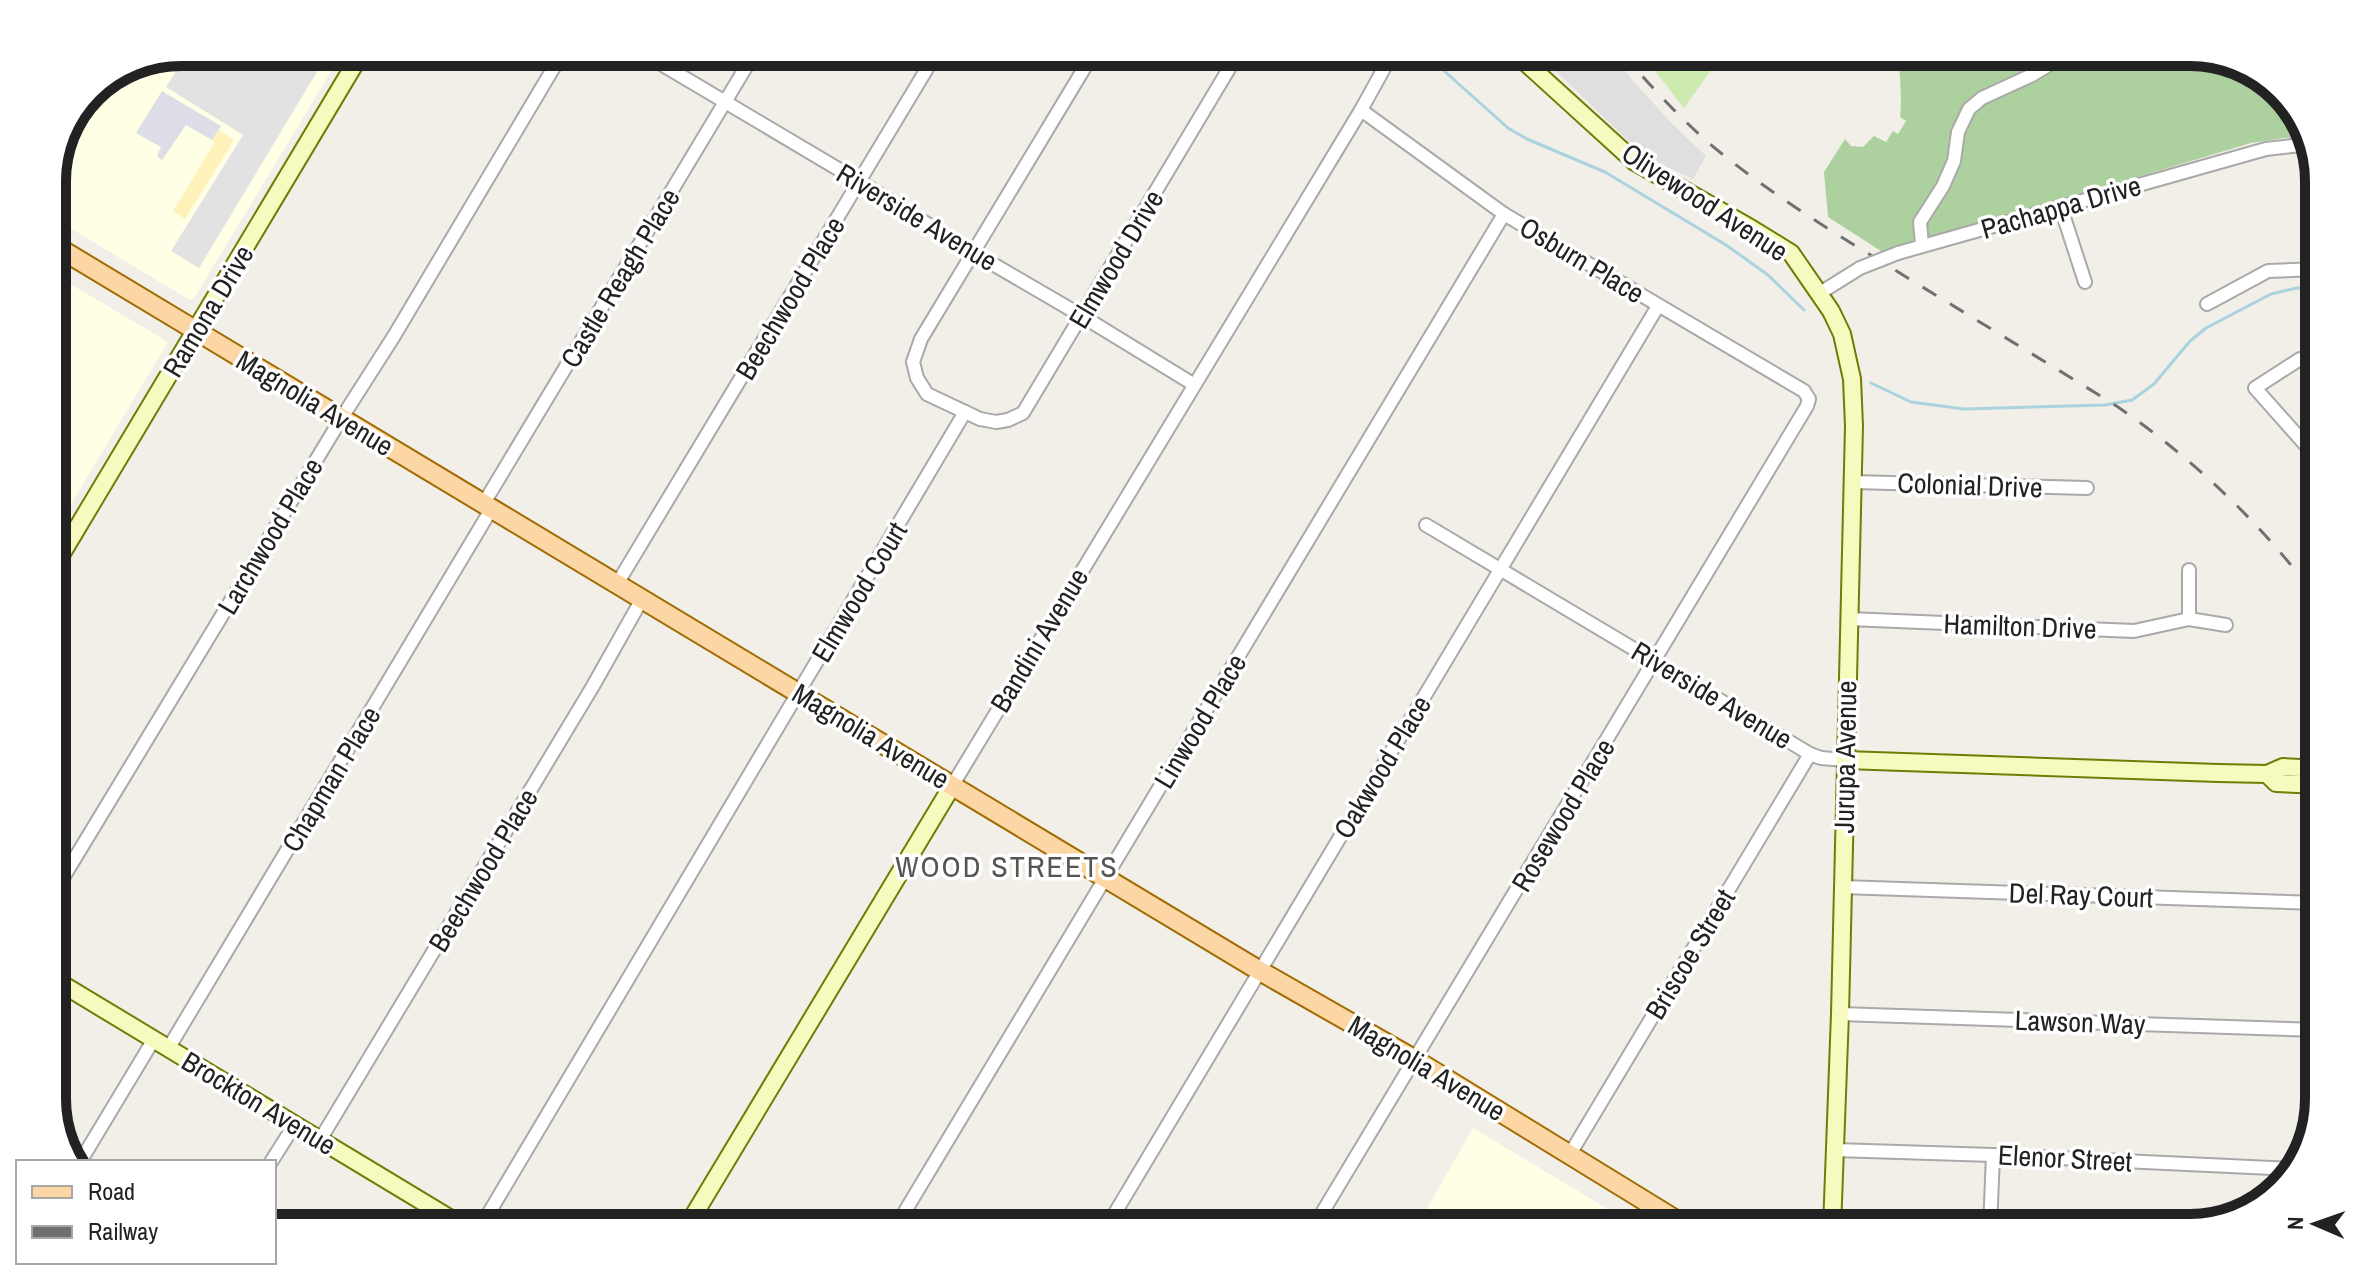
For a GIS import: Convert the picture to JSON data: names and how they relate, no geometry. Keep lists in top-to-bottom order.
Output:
{
  "streets": {
    "main road": [
      "Olivewood Avenue",
      "Riverside Avenue",
      "Ramona Drive",
      "Magnolia Avenue",
      "Bandini Avenue",
      "Jurupa Avenue",
      "Brockton Avenue"
    ],
    "street": [
      "Pachappa Drive",
      "Elmwood Drive",
      "Osburn Place",
      "Castle Reagh Place",
      "Beechwood Place",
      "Colonial Drive",
      "Larchwood Place",
      "Elmwood Court",
      "Hamilton Drive",
      "Linwood Place",
      "Oakwood Place",
      "Chapman Place",
      "Rosewood Place",
      "Del Ray Court",
      "Briscoe Street",
      "Lawson Way",
      "Elenor Street"
    ]
  },
  "crossings": [
    ["Olivewood Avenue", "Pachappa Drive"],
    ["Olivewood Avenue", "Jurupa Avenue"],
    ["Pachappa Drive", "Jurupa Avenue"],
    ["Riverside Avenue", "Elmwood Drive"],
    ["Riverside Avenue", "Castle Reagh Place"],
    ["Riverside Avenue", "Beechwood Place"],
    ["Riverside Avenue", "Bandini Avenue"],
    ["Riverside Avenue", "Jurupa Avenue"],
    ["Riverside Avenue", "Oakwood Place"],
    ["Riverside Avenue", "Rosewood Place"],
    ["Riverside Avenue", "Briscoe Street"],
    ["Elmwood Drive", "Elmwood Court"],
    ["Osburn Place", "Bandini Avenue"],
    ["Osburn Place", "Linwood Place"],
    ["Osburn Place", "Oakwood Place"],
    ["Osburn Place", "Rosewood Place"],
    ["Castle Reagh Place", "Magnolia Avenue"],
    ["Castle Reagh Place", "Chapman Place"],
    ["Beechwood Place", "Magnolia Avenue"],
    ["Beechwood Place", "Brockton Avenue"],
    ["Ramona Drive", "Magnolia Avenue"],
    ["Magnolia Avenue", "Larchwood Place"],
    ["Magnolia Avenue", "Elmwood Court"],
    ["Magnolia Avenue", "Bandini Avenue"],
    ["Magnolia Avenue", "Linwood Place"],
    ["Magnolia Avenue", "Oakwood Place"],
    ["Magnolia Avenue", "Chapman Place"],
    ["Magnolia Avenue", "Rosewood Place"],
    ["Magnolia Avenue", "Briscoe Street"],
    ["Colonial Drive", "Jurupa Avenue"],
    ["Hamilton Drive", "Jurupa Avenue"],
    ["Jurupa Avenue", "Del Ray Court"],
    ["Jurupa Avenue", "Lawson Way"],
    ["Jurupa Avenue", "Elenor Street"],
    ["Chapman Place", "Brockton Avenue"]
  ],
  "districts": ["WOOD STREETS"],
  "legend": ["Road", "Railway"],
  "north": "left"
}
